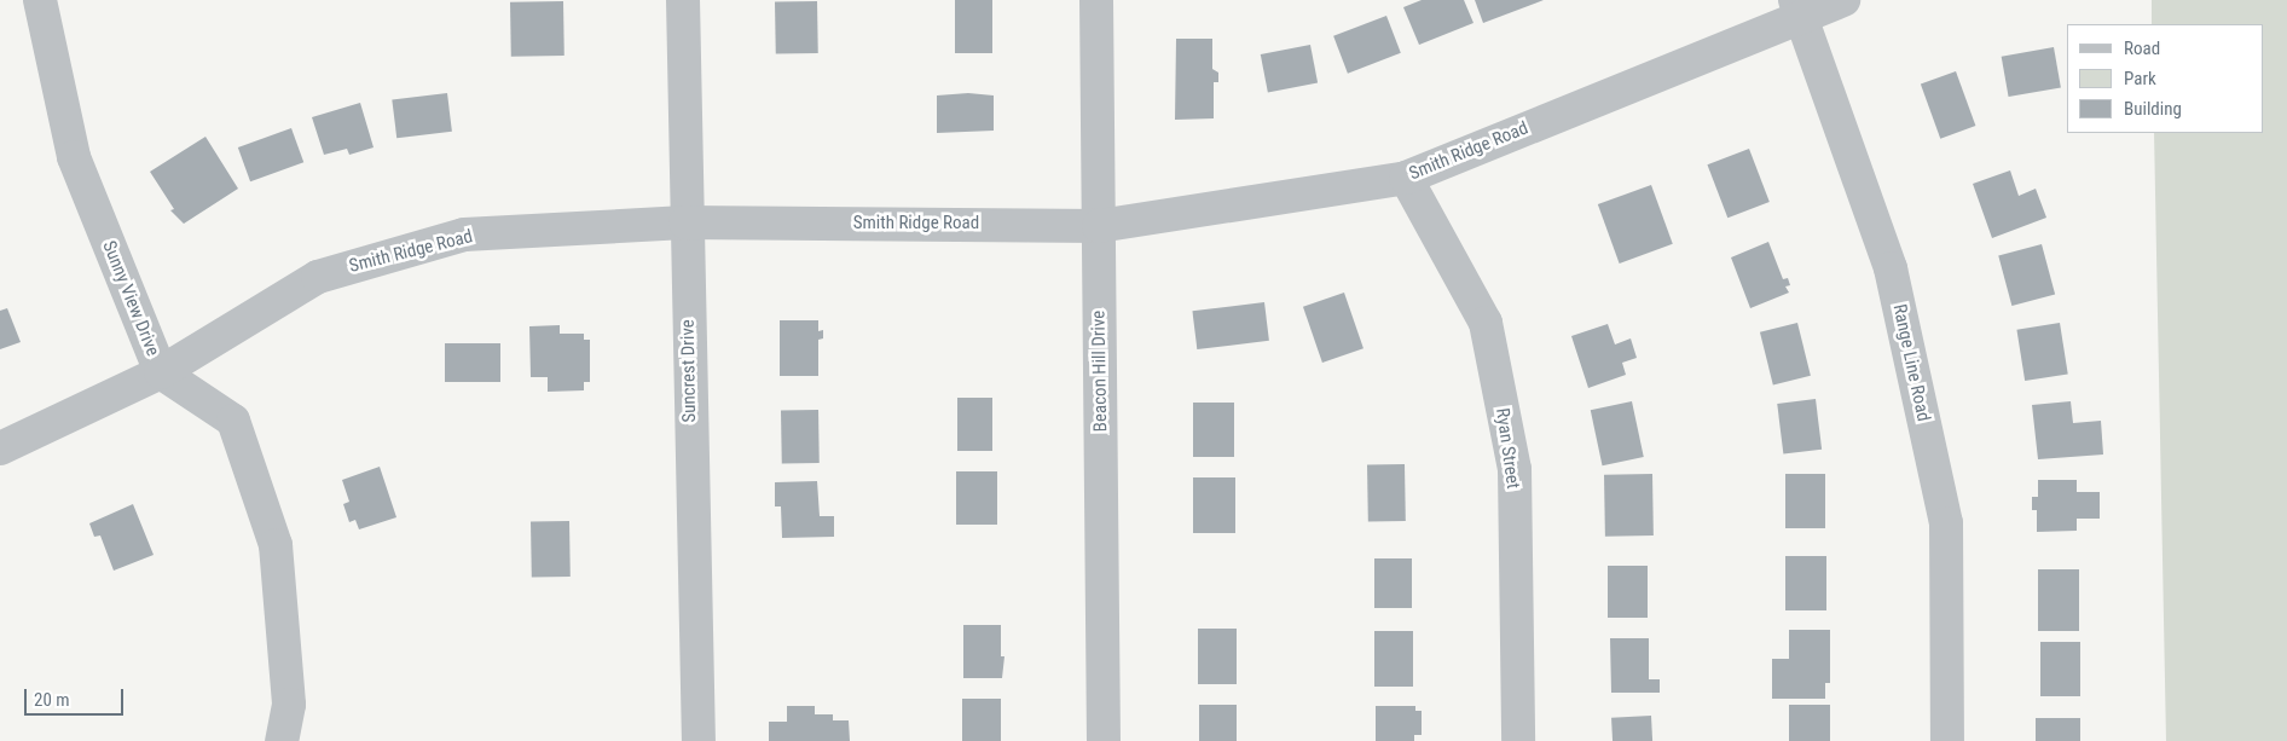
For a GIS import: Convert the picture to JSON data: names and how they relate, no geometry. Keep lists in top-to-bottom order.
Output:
{
  "streets": {
    "street": [
      "Smith Ridge Road",
      "Sunny View Drive",
      "Range Line Road",
      "Suncrest Drive",
      "Beacon Hill Drive",
      "Ryan Street"
    ]
  },
  "crossings": [
    ["Smith Ridge Road", "Sunny View Drive"],
    ["Smith Ridge Road", "Range Line Road"],
    ["Smith Ridge Road", "Suncrest Drive"],
    ["Smith Ridge Road", "Beacon Hill Drive"],
    ["Smith Ridge Road", "Ryan Street"]
  ],
  "legend": ["Road", "Park", "Building"],
  "scale_bar": "20 m"
}
